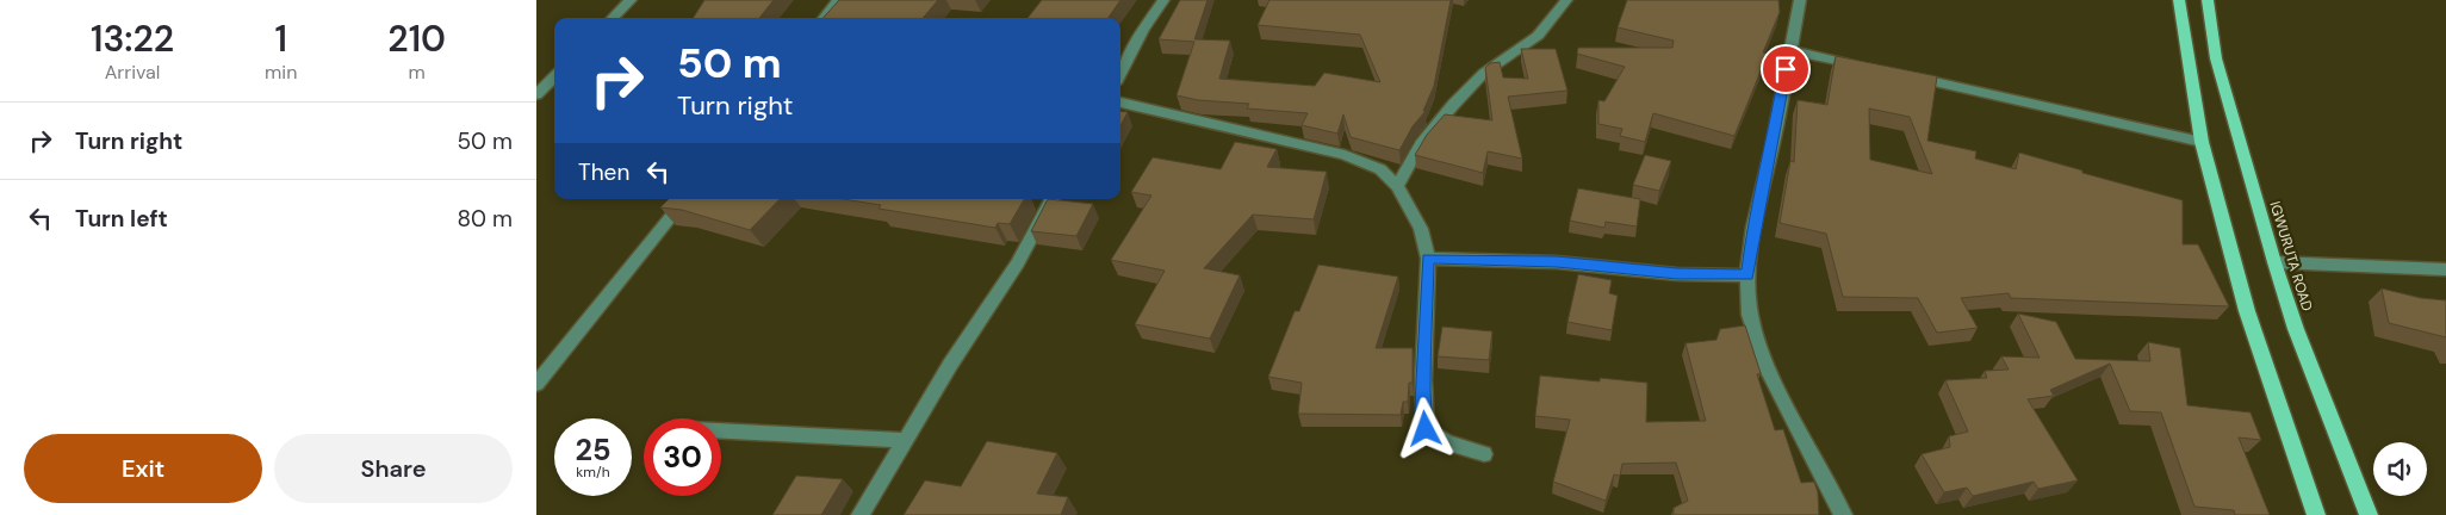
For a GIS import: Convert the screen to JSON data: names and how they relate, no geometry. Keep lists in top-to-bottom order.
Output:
{
  "streets": {
    "main road": ["IGWURUTA ROAD"]
  },
  "page": {
    "eta": [
      "13:22",
      "Arrival",
      "1",
      "min",
      "210",
      "m"
    ],
    "turn": ["50 m", "Turn right"],
    "list": [
      {
        "name": "Turn right",
        "value": "50 m"
      },
      {
        "name": "Turn left",
        "value": "80 m"
      }
    ],
    "then": "Then",
    "speed": "25 km/h",
    "limit": "30",
    "buttons": ["Exit", "Share"]
  }
}
